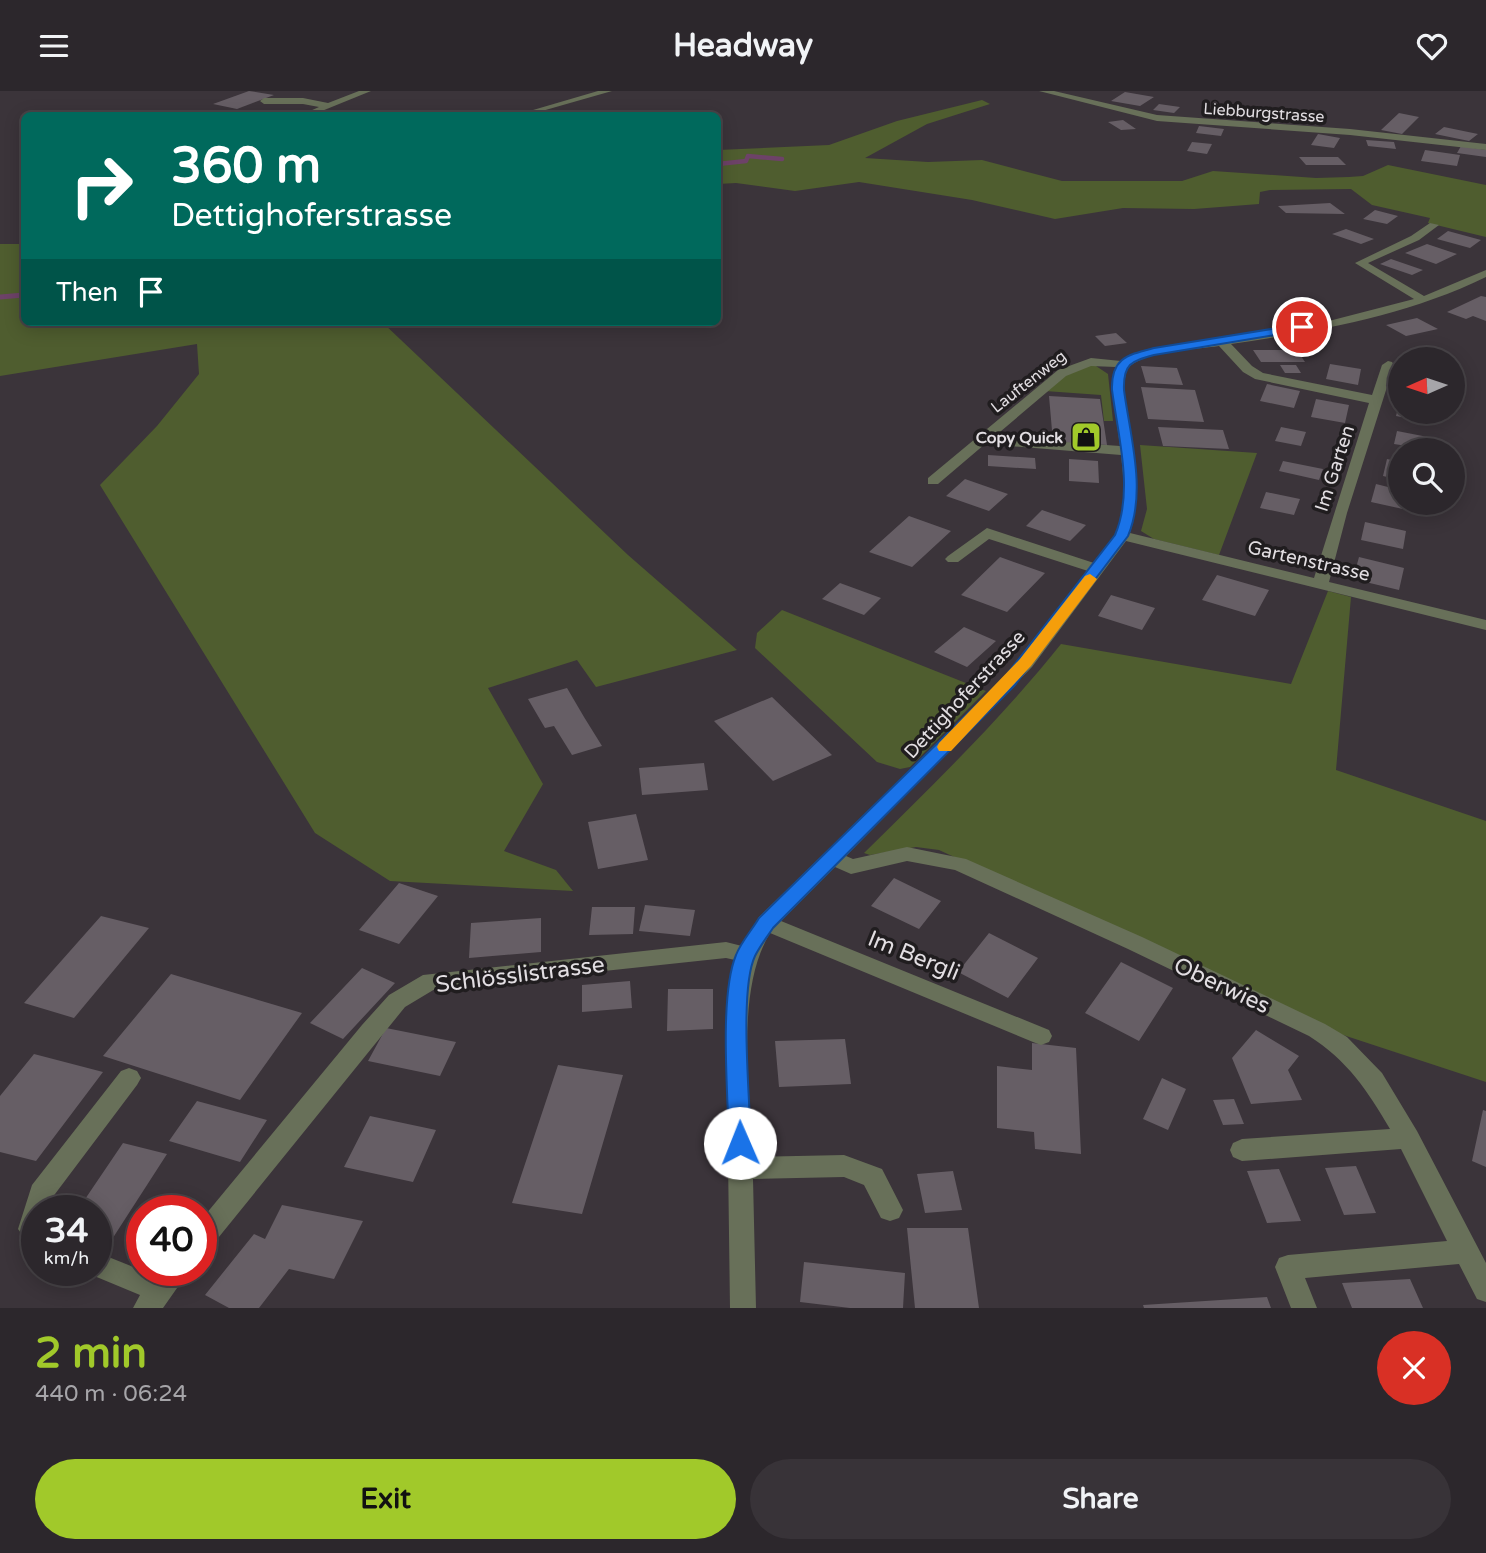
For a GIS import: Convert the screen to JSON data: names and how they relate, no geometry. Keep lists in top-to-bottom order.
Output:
{
  "streets": {
    "street": [
      "Liebburgstrasse",
      "Lauftenweg",
      "Im Garten",
      "Gartenstrasse",
      "Dettighoferstrasse",
      "Im Bergli",
      "Schlösslistrasse",
      "Oberwies"
    ]
  },
  "crossings": [
    ["Lauftenweg", "Dettighoferstrasse"],
    ["Im Garten", "Gartenstrasse"],
    ["Gartenstrasse", "Dettighoferstrasse"],
    ["Dettighoferstrasse", "Im Bergli"],
    ["Dettighoferstrasse", "Schlösslistrasse"],
    ["Dettighoferstrasse", "Oberwies"]
  ],
  "places": {
    "shop": ["Copy Quick"]
  },
  "north": "left",
  "page": {
    "header": "Headway",
    "turn": ["360 m", "Dettighoferstrasse"],
    "then": "Then",
    "speed": "34 km/h",
    "limit": "40",
    "heading": ["2 min", "440 m · 06:24"],
    "buttons": ["Exit", "Share"]
  }
}
